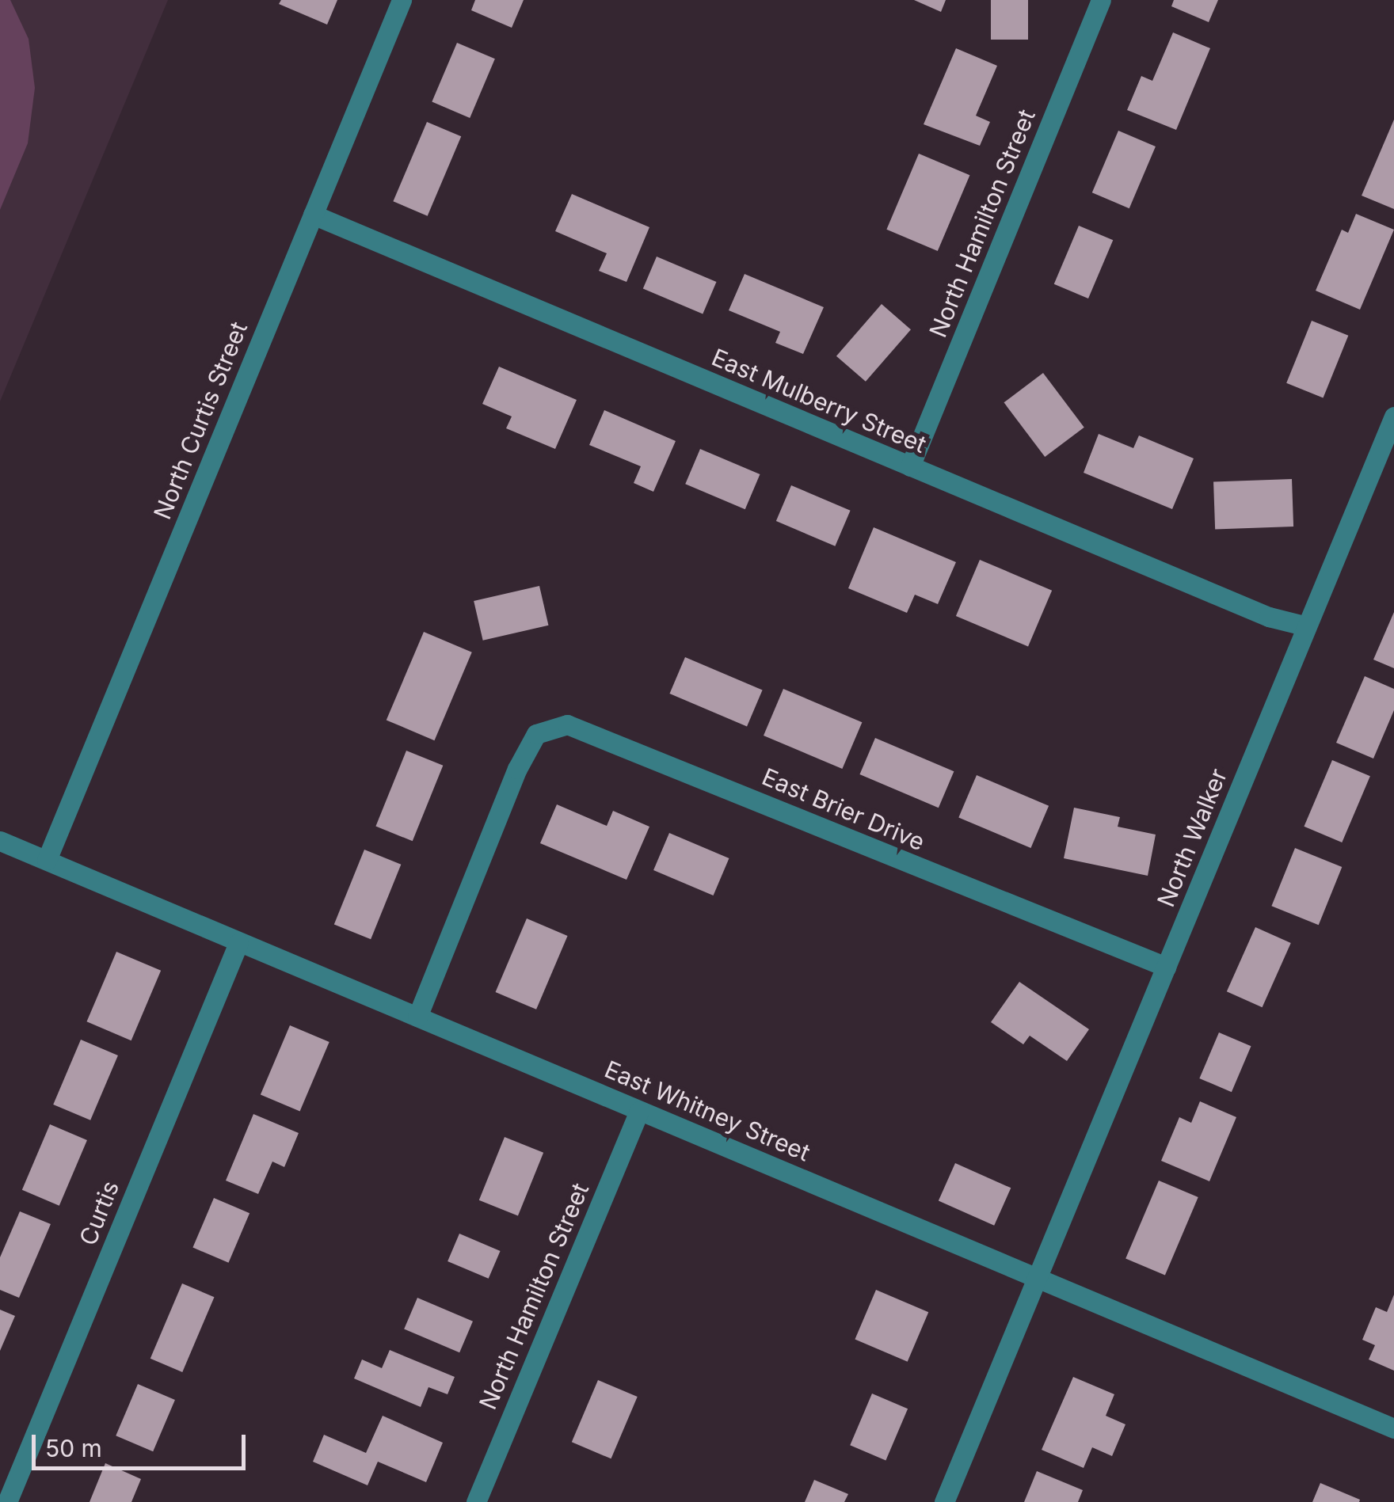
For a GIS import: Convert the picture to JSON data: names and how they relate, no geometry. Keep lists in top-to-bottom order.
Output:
{
  "streets": {
    "street": [
      "North Hamilton Street",
      "East Mulberry Street",
      "North Curtis Street",
      "East Brier Drive",
      "North Walker",
      "East Whitney Street",
      "Curtis"
    ]
  },
  "crossings": [
    ["North Hamilton Street", "East Mulberry Street"],
    ["North Hamilton Street", "East Whitney Street"],
    ["East Mulberry Street", "North Curtis Street"],
    ["East Mulberry Street", "North Walker"],
    ["North Curtis Street", "East Whitney Street"],
    ["East Brier Drive", "North Walker"],
    ["East Brier Drive", "East Whitney Street"],
    ["North Walker", "East Whitney Street"],
    ["East Whitney Street", "Curtis"]
  ],
  "scale_bar": "50 m"
}
